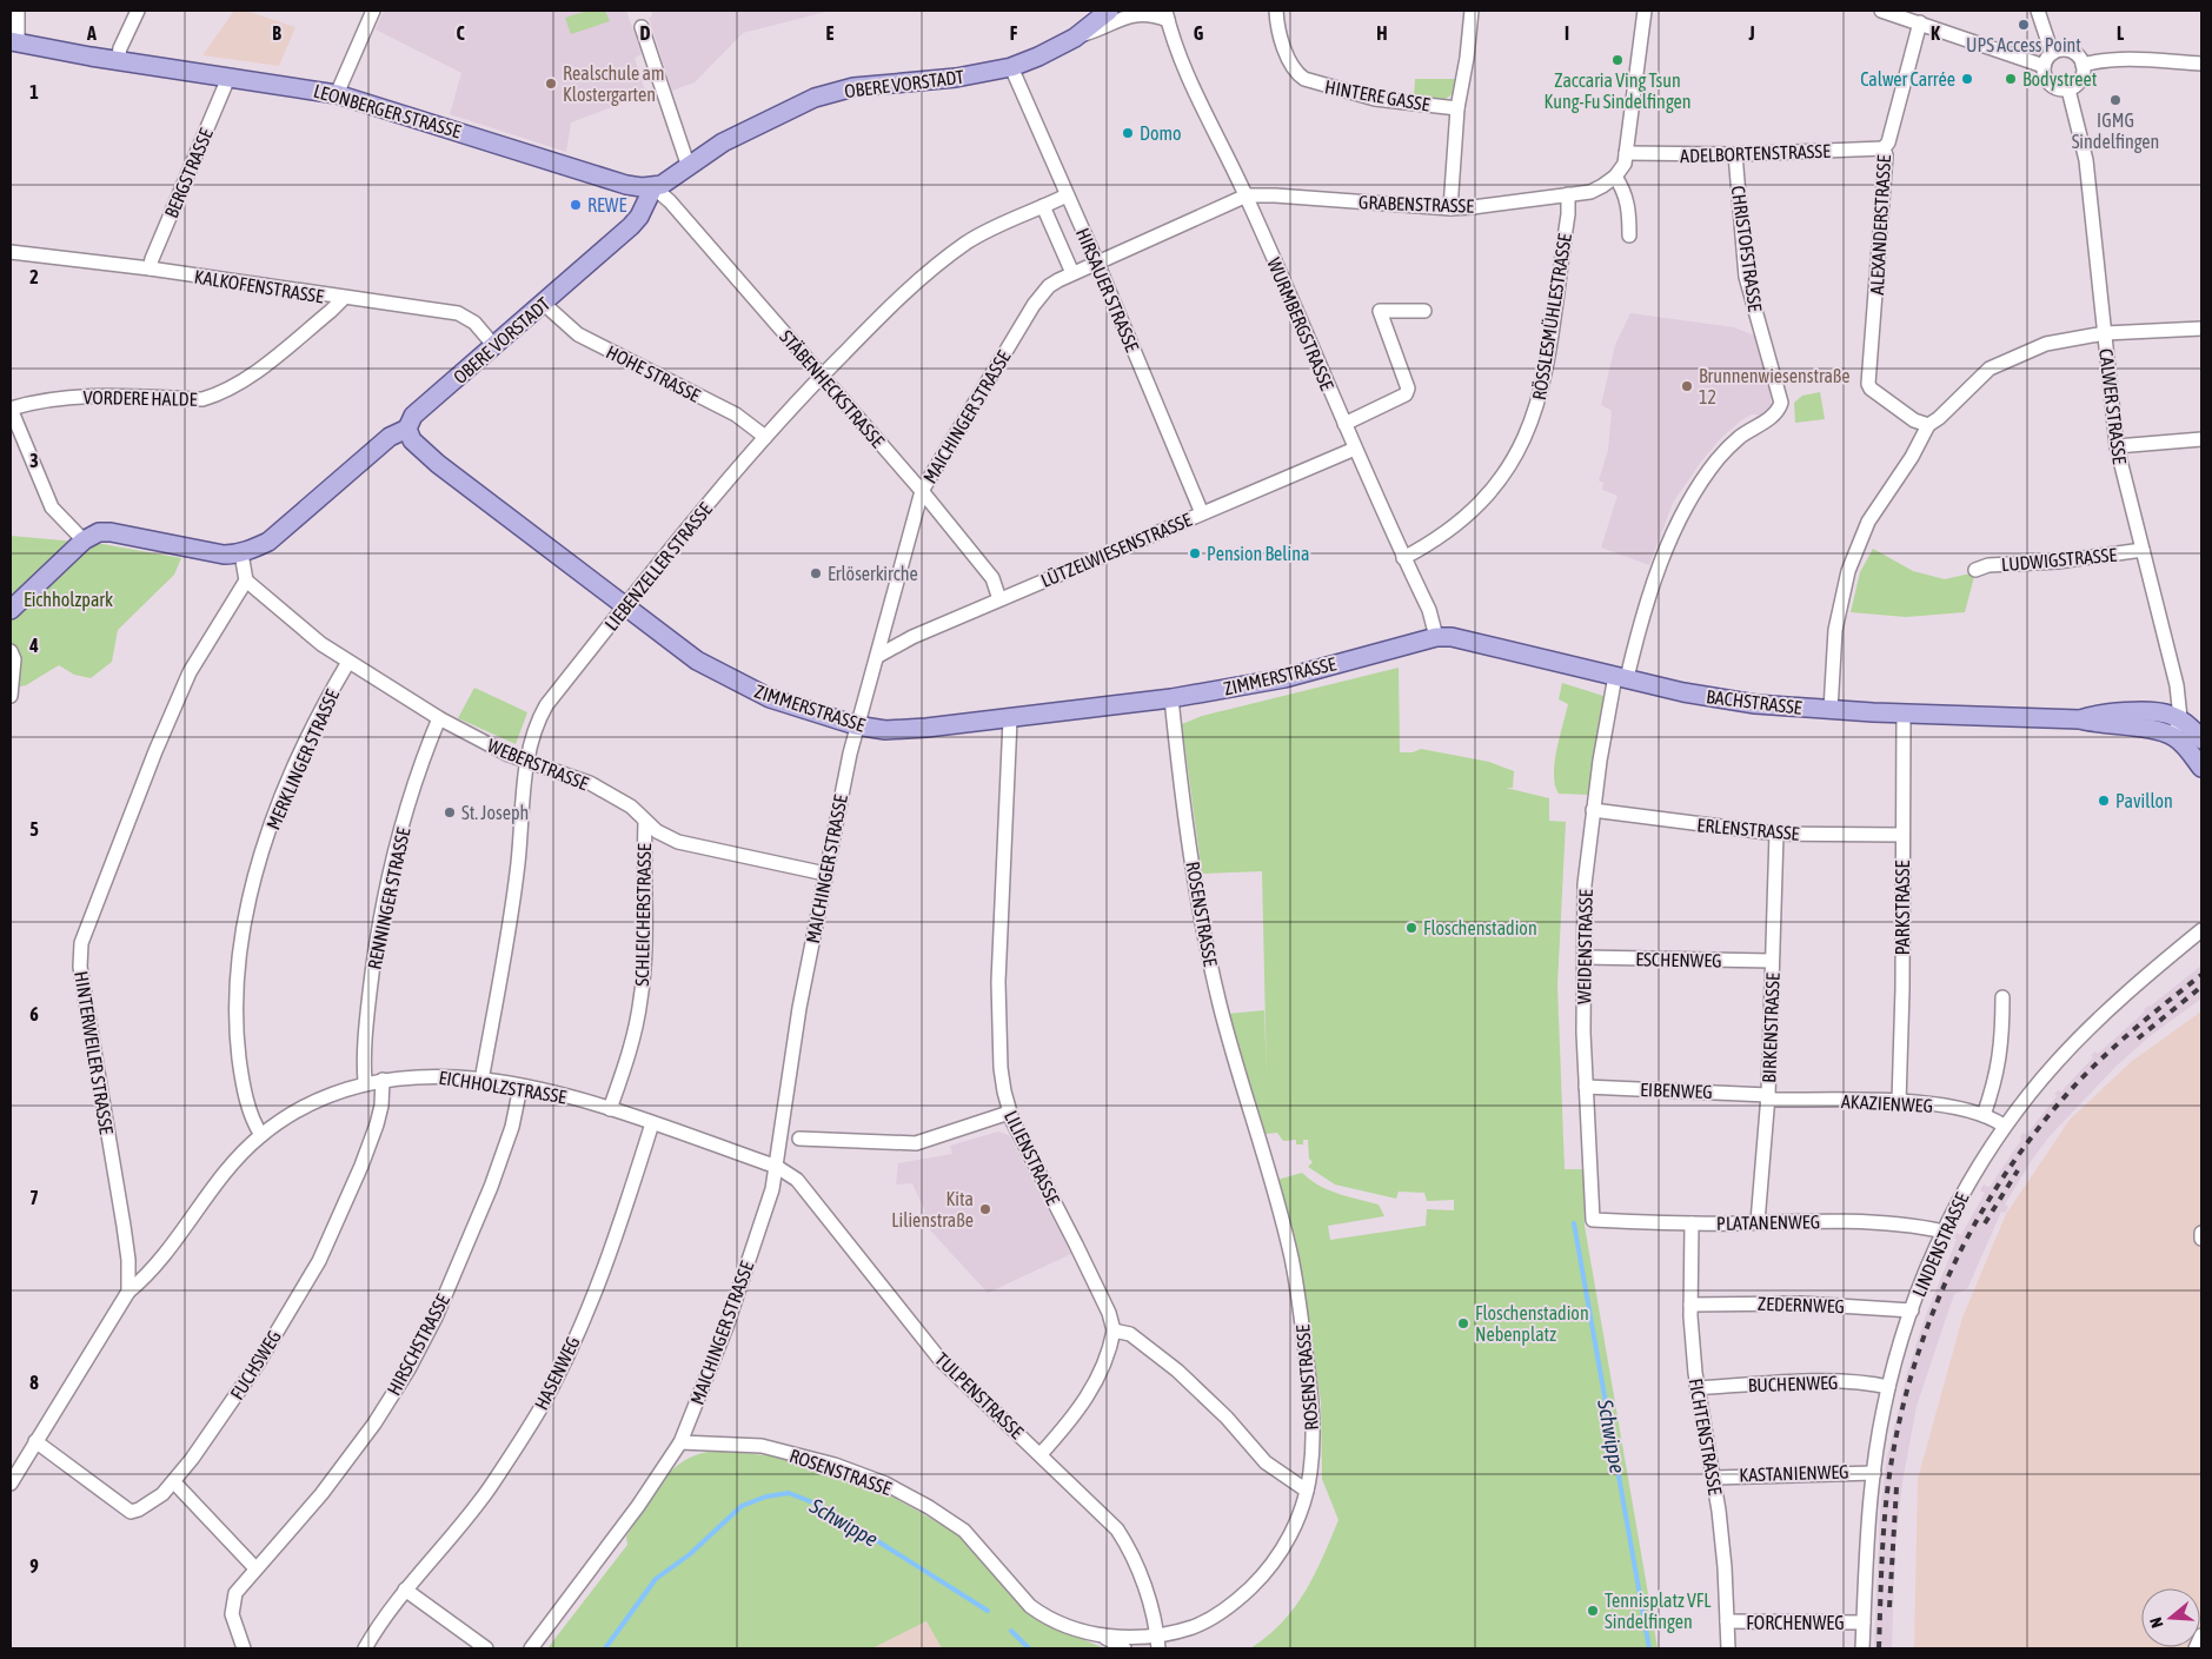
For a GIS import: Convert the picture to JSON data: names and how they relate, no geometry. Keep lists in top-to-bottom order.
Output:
{
  "streets": {
    "main road": [
      "OBERE VORSTADT",
      "LEONBERGER STRASSE",
      "ZIMMERSTRASSE",
      "BACHSTRASSE"
    ],
    "street": [
      "HINTERE GASSE",
      "ADELBORTENSTRASSE",
      "BERGSTRASSE",
      "GRABENSTRASSE",
      "ALEXANDERSTRASSE",
      "CHRISTOFSTRASSE",
      "KALKOFENSTRASSE",
      "HIRSAUER STRASSE",
      "RÖSSLESMÜHLESTRASSE",
      "WURMBERGSTRASSE",
      "HOHE STRASSE",
      "STÄBENHECKSTRASSE",
      "VORDERE HALDE",
      "CALWER STRASSE",
      "MAICHINGER STRASSE",
      "LÜTZELWIESENSTRASSE",
      "LUDWIGSTRASSE",
      "LIEBENZELLER STRASSE",
      "MERKLINGER STRASSE",
      "WEBERSTRASSE",
      "ERLENSTRASSE",
      "RENNINGER STRASSE",
      "PARKSTRASSE",
      "ROSENSTRASSE",
      "SCHLEICHERSTRASSE",
      "WEIDENSTRASSE",
      "ESCHENWEG",
      "BIRKENSTRASSE",
      "HINTERWEILER STRASSE",
      "EICHHOLZSTRASSE",
      "EIBENWEG",
      "AKAZIENWEG",
      "LILIENSTRASSE",
      "PLATANENWEG",
      "LINDENSTRASSE",
      "ZEDERNWEG",
      "HIRSCHSTRASSE",
      "FUCHSWEG",
      "HASENWEG",
      "BUCHENWEG",
      "TULPENSTRASSE",
      "FICHTENSTRASSE",
      "KASTANIENWEG",
      "FORCHENWEG"
    ]
  },
  "crossings": [
    ["OBERE VORSTADT", "LEONBERGER STRASSE"],
    ["OBERE VORSTADT", "KALKOFENSTRASSE"],
    ["OBERE VORSTADT", "HIRSAUER STRASSE"],
    ["OBERE VORSTADT", "HOHE STRASSE"],
    ["OBERE VORSTADT", "STÄBENHECKSTRASSE"],
    ["OBERE VORSTADT", "VORDERE HALDE"],
    ["OBERE VORSTADT", "ZIMMERSTRASSE"],
    ["HINTERE GASSE", "GRABENSTRASSE"],
    ["LEONBERGER STRASSE", "BERGSTRASSE"],
    ["LEONBERGER STRASSE", "STÄBENHECKSTRASSE"],
    ["ADELBORTENSTRASSE", "ALEXANDERSTRASSE"],
    ["ADELBORTENSTRASSE", "CHRISTOFSTRASSE"],
    ["BERGSTRASSE", "KALKOFENSTRASSE"],
    ["GRABENSTRASSE", "RÖSSLESMÜHLESTRASSE"],
    ["GRABENSTRASSE", "WURMBERGSTRASSE"],
    ["GRABENSTRASSE", "MAICHINGER STRASSE"],
    ["CHRISTOFSTRASSE", "WEIDENSTRASSE"],
    ["KALKOFENSTRASSE", "VORDERE HALDE"],
    ["HIRSAUER STRASSE", "MAICHINGER STRASSE"],
    ["HIRSAUER STRASSE", "LÜTZELWIESENSTRASSE"],
    ["HIRSAUER STRASSE", "LIEBENZELLER STRASSE"],
    ["RÖSSLESMÜHLESTRASSE", "WURMBERGSTRASSE"],
    ["WURMBERGSTRASSE", "MAICHINGER STRASSE"],
    ["WURMBERGSTRASSE", "LÜTZELWIESENSTRASSE"],
    ["WURMBERGSTRASSE", "ZIMMERSTRASSE"],
    ["WURMBERGSTRASSE", "BACHSTRASSE"],
    ["HOHE STRASSE", "LIEBENZELLER STRASSE"],
    ["STÄBENHECKSTRASSE", "MAICHINGER STRASSE"],
    ["STÄBENHECKSTRASSE", "LÜTZELWIESENSTRASSE"],
    ["STÄBENHECKSTRASSE", "LIEBENZELLER STRASSE"],
    ["CALWER STRASSE", "LUDWIGSTRASSE"],
    ["CALWER STRASSE", "BACHSTRASSE"],
    ["MAICHINGER STRASSE", "LÜTZELWIESENSTRASSE"],
    ["MAICHINGER STRASSE", "ZIMMERSTRASSE"],
    ["MAICHINGER STRASSE", "WEBERSTRASSE"],
    ["MAICHINGER STRASSE", "ROSENSTRASSE"],
    ["MAICHINGER STRASSE", "EICHHOLZSTRASSE"],
    ["MAICHINGER STRASSE", "TULPENSTRASSE"],
    ["LIEBENZELLER STRASSE", "ZIMMERSTRASSE"],
    ["LIEBENZELLER STRASSE", "WEBERSTRASSE"],
    ["LIEBENZELLER STRASSE", "EICHHOLZSTRASSE"],
    ["ZIMMERSTRASSE", "BACHSTRASSE"],
    ["ZIMMERSTRASSE", "ROSENSTRASSE"],
    ["ZIMMERSTRASSE", "LILIENSTRASSE"],
    ["BACHSTRASSE", "PARKSTRASSE"],
    ["BACHSTRASSE", "WEIDENSTRASSE"],
    ["MERKLINGER STRASSE", "WEBERSTRASSE"],
    ["MERKLINGER STRASSE", "EICHHOLZSTRASSE"],
    ["WEBERSTRASSE", "RENNINGER STRASSE"],
    ["WEBERSTRASSE", "SCHLEICHERSTRASSE"],
    ["WEBERSTRASSE", "HINTERWEILER STRASSE"],
    ["ERLENSTRASSE", "PARKSTRASSE"],
    ["ERLENSTRASSE", "WEIDENSTRASSE"],
    ["ERLENSTRASSE", "BIRKENSTRASSE"],
    ["RENNINGER STRASSE", "EICHHOLZSTRASSE"],
    ["PARKSTRASSE", "AKAZIENWEG"],
    ["ROSENSTRASSE", "TULPENSTRASSE"],
    ["SCHLEICHERSTRASSE", "EICHHOLZSTRASSE"],
    ["WEIDENSTRASSE", "ESCHENWEG"],
    ["WEIDENSTRASSE", "EIBENWEG"],
    ["WEIDENSTRASSE", "PLATANENWEG"],
    ["ESCHENWEG", "BIRKENSTRASSE"],
    ["BIRKENSTRASSE", "EIBENWEG"],
    ["BIRKENSTRASSE", "AKAZIENWEG"],
    ["BIRKENSTRASSE", "PLATANENWEG"],
    ["HINTERWEILER STRASSE", "EICHHOLZSTRASSE"],
    ["EICHHOLZSTRASSE", "HIRSCHSTRASSE"],
    ["EICHHOLZSTRASSE", "FUCHSWEG"],
    ["EICHHOLZSTRASSE", "HASENWEG"],
    ["EICHHOLZSTRASSE", "TULPENSTRASSE"],
    ["EIBENWEG", "AKAZIENWEG"],
    ["AKAZIENWEG", "LINDENSTRASSE"],
    ["PLATANENWEG", "LINDENSTRASSE"],
    ["PLATANENWEG", "FICHTENSTRASSE"],
    ["LINDENSTRASSE", "ZEDERNWEG"],
    ["LINDENSTRASSE", "BUCHENWEG"],
    ["LINDENSTRASSE", "KASTANIENWEG"],
    ["LINDENSTRASSE", "FORCHENWEG"],
    ["ZEDERNWEG", "FICHTENSTRASSE"],
    ["BUCHENWEG", "FICHTENSTRASSE"],
    ["FICHTENSTRASSE", "KASTANIENWEG"],
    ["FICHTENSTRASSE", "FORCHENWEG"]
  ],
  "water": ["Schwippe"],
  "parks": ["Eichholzpark"],
  "places": [
    "UPS Access Point",
    "Zaccaria Ving Tsun Kung-Fu Sindelfingen",
    "Calwer Carrée",
    "Bodystreet",
    "Realschule am Klostergarten",
    "IGMG Sindelfingen",
    "Domo",
    "REWE",
    "Brunnenwiesenstraße 12",
    "Pension Belina",
    "Erlöserkirche",
    "Pavillon",
    "St. Joseph",
    "Floschenstadion",
    "Kita Lilienstraße",
    "Floschenstadion Nebenplatz",
    "Tennisplatz VFL Sindelfingen"
  ],
  "north": "left",
  "grid": {
    "columns": [
      "A",
      "B",
      "C",
      "D",
      "E",
      "F",
      "G",
      "H",
      "I",
      "J",
      "K",
      "L"
    ],
    "rows": [
      "1",
      "2",
      "3",
      "4",
      "5",
      "6",
      "7",
      "8",
      "9"
    ]
  }
}
